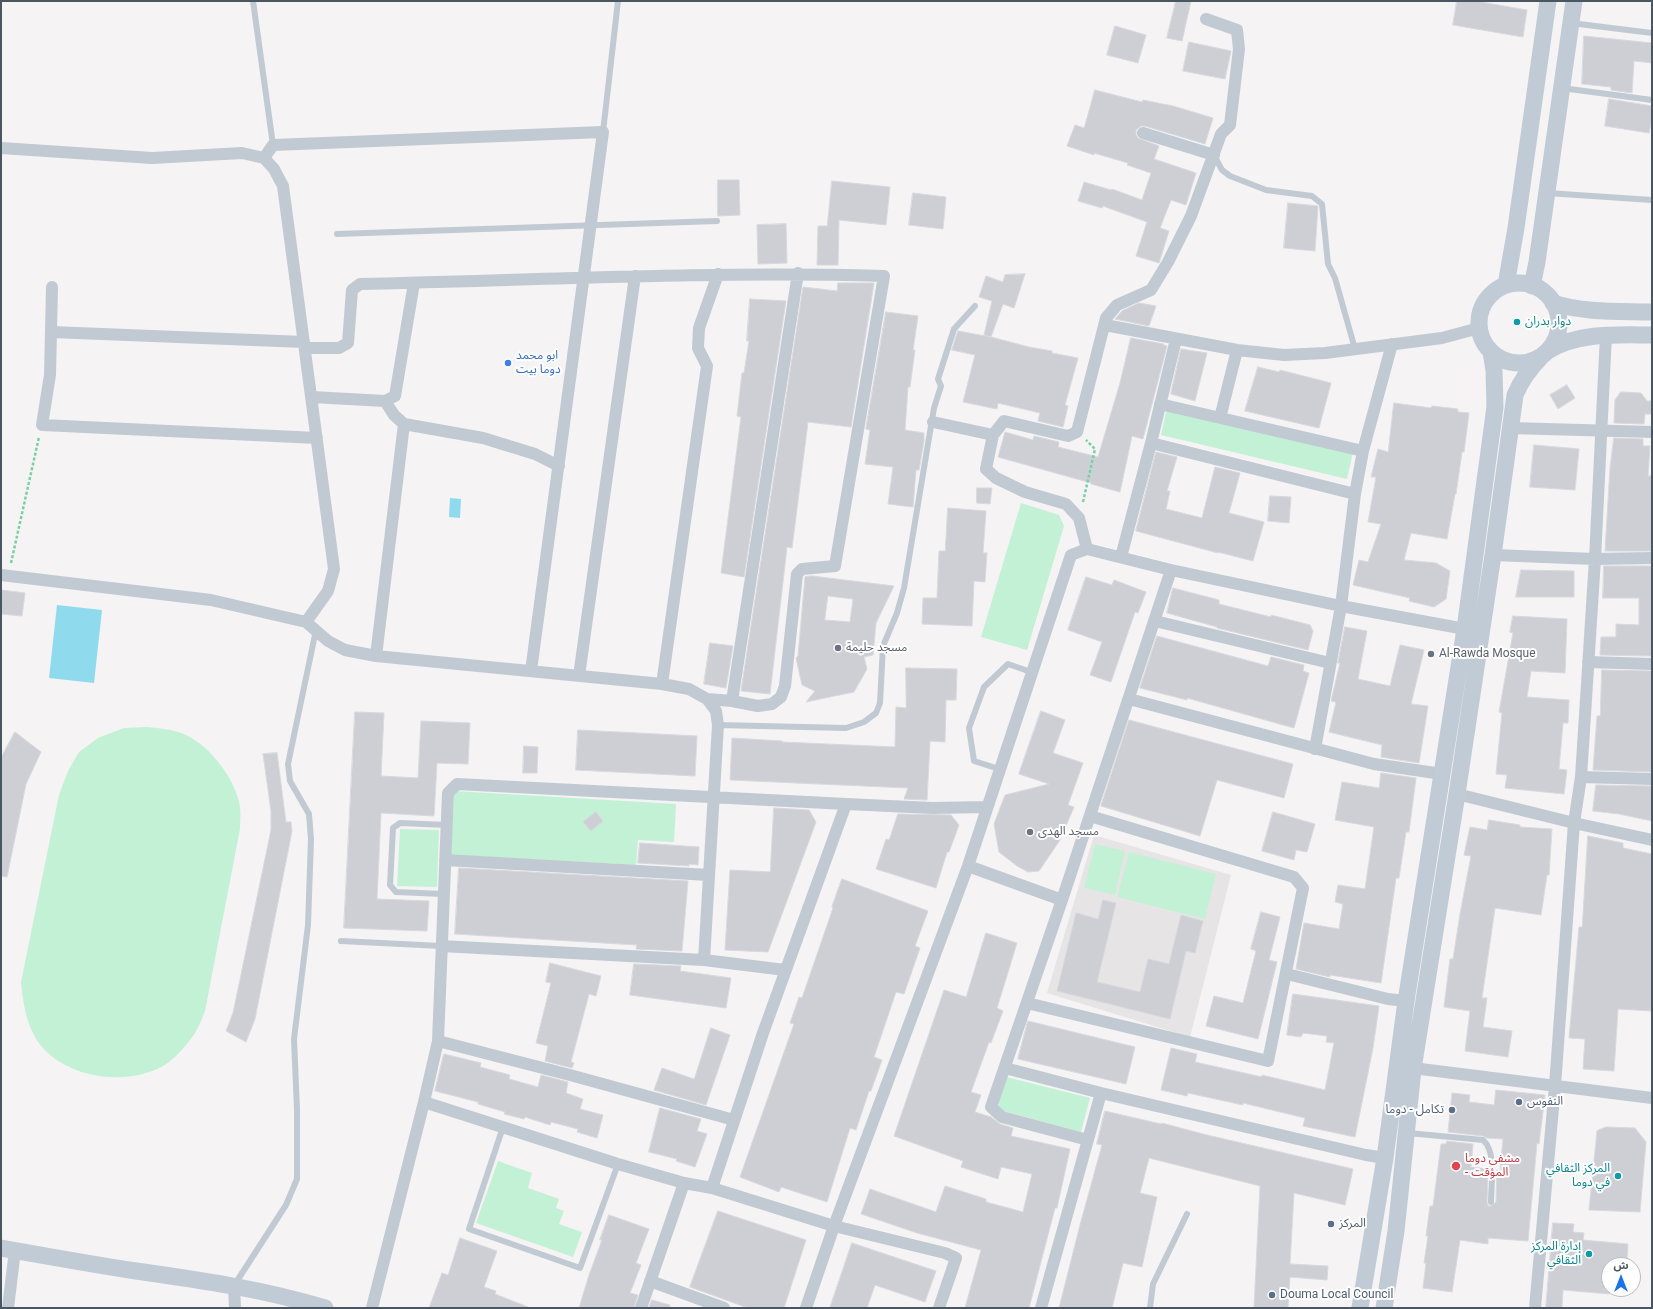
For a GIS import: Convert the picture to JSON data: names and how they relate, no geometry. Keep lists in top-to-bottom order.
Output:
{
  "places": [
    "دوار بدران",
    "ابو محمد دوما بيت",
    "مسجد حليمة",
    "Al-Rawda Mosque",
    "مسجد الهدى",
    "النفوس",
    "تكامل - دوما",
    "مشفى دوما - المؤقت",
    "المركز الثقافي في دوما",
    "المركز",
    "إدارة المركز الثقافي",
    "Douma Local Council"
  ],
  "north": "top"
}
